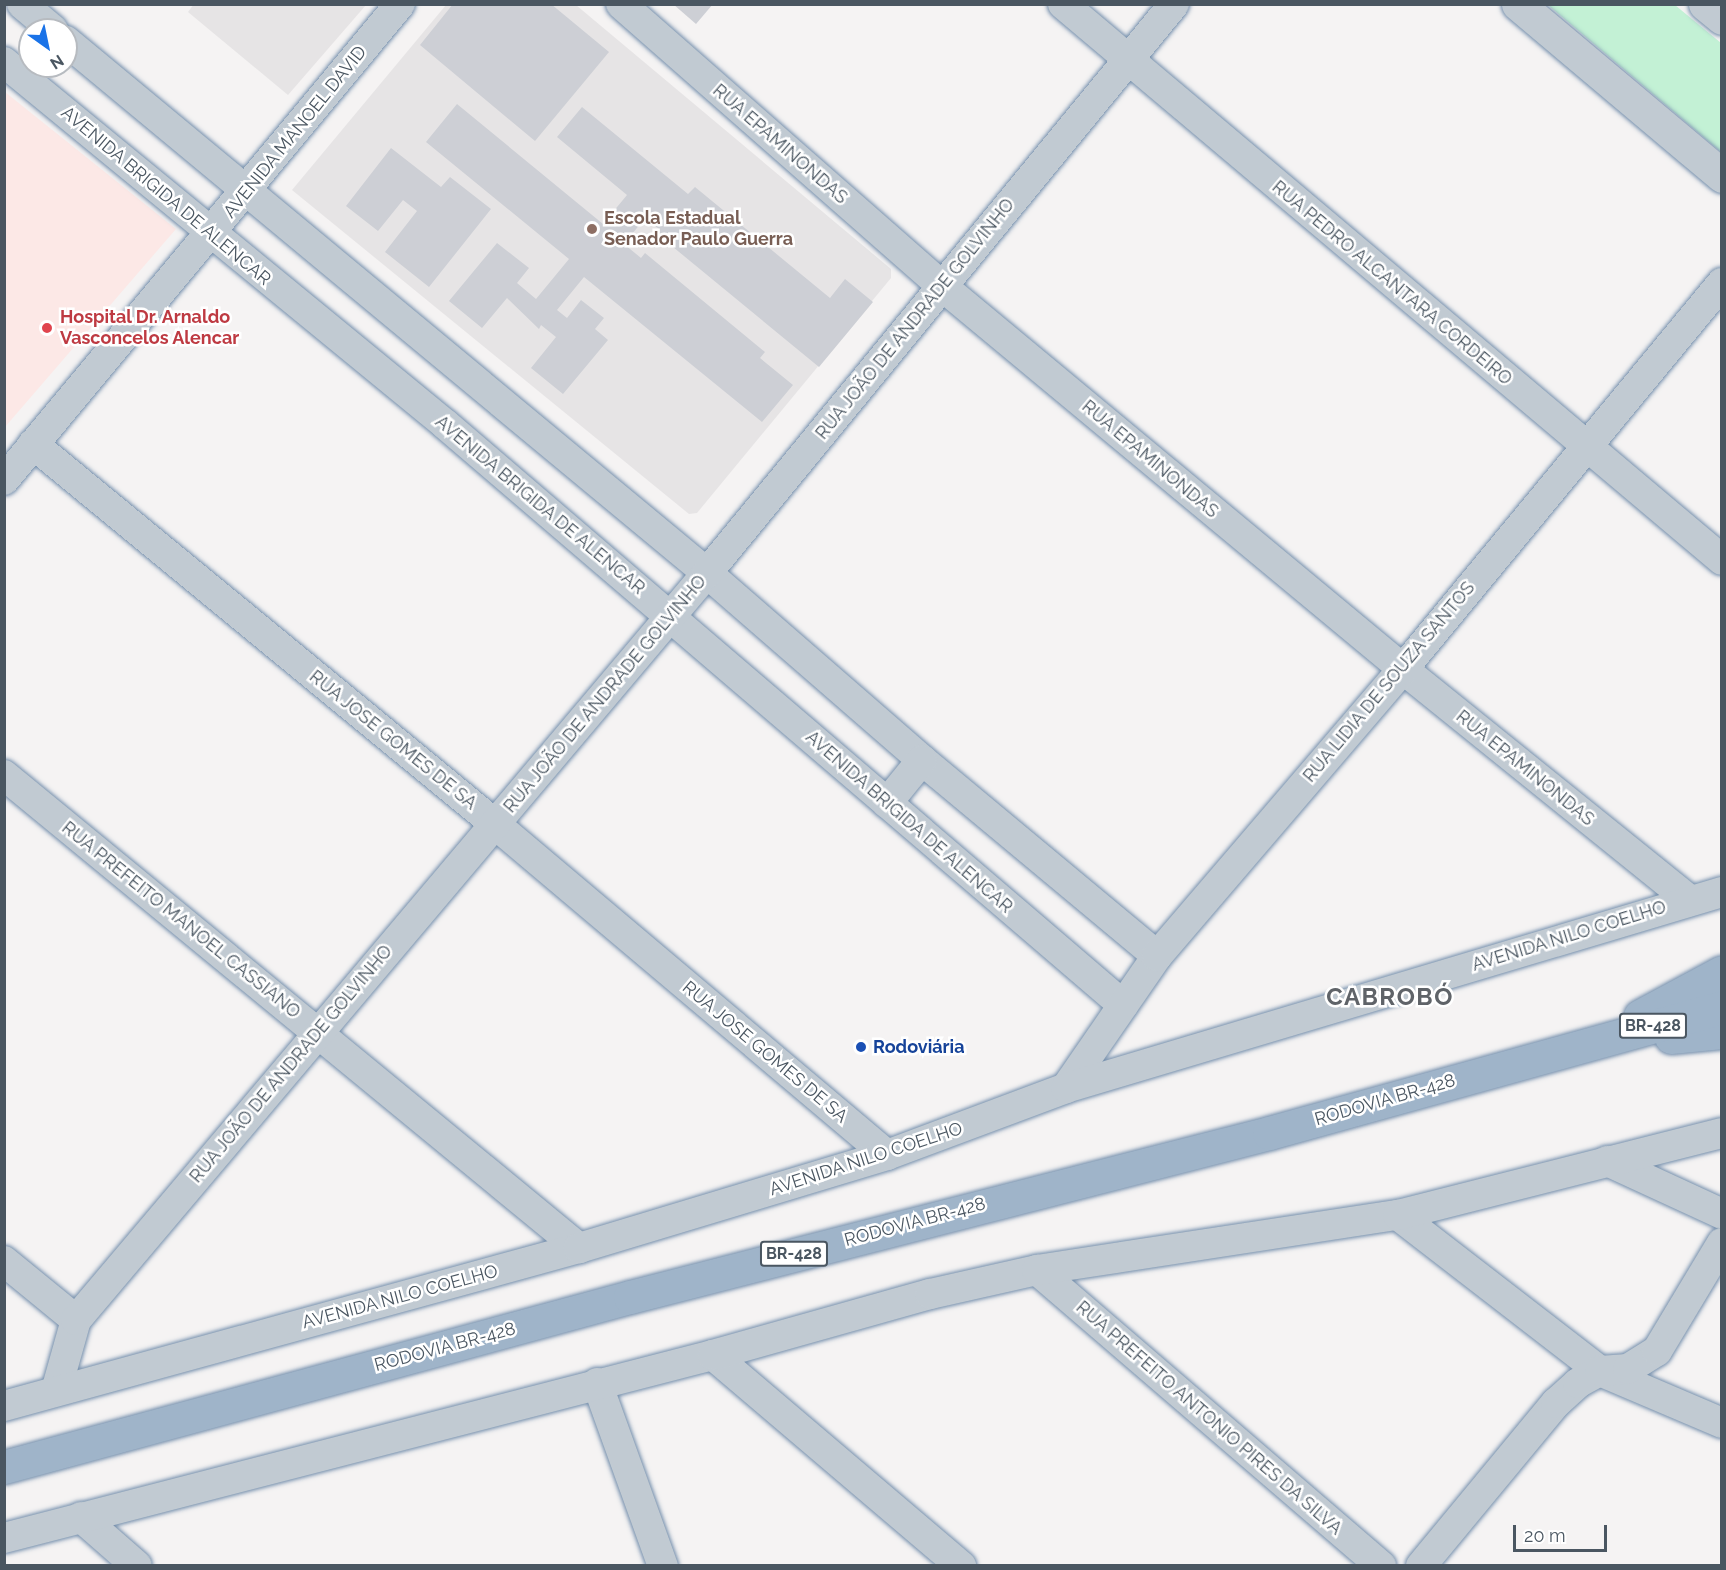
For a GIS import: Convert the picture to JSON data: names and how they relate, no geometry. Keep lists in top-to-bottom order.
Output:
{
  "streets": {
    "highway": ["BR-428", "RODOVIA BR-428"],
    "street": [
      "AVENIDA MANOEL DAVID",
      "RUA EPAMINONDAS",
      "AVENIDA BRIGIDA DE ALENCAR",
      "RUA PEDRO ALCANTARA CORDEIRO",
      "RUA JOÃO DE ANDRADE GOLVINHO",
      "RUA LIDIA DE SOUZA SANTOS",
      "RUA JOSE GOMES DE SA",
      "RUA PREFEITO MANOEL CASSIANO",
      "AVENIDA NILO COELHO",
      "RUA PREFEITO ANTONIO PIRES DA SILVA"
    ]
  },
  "crossings": [
    ["AVENIDA MANOEL DAVID", "AVENIDA BRIGIDA DE ALENCAR"],
    ["AVENIDA MANOEL DAVID", "RUA JOSE GOMES DE SA"],
    ["RUA EPAMINONDAS", "RUA JOÃO DE ANDRADE GOLVINHO"],
    ["RUA EPAMINONDAS", "RUA LIDIA DE SOUZA SANTOS"],
    ["RUA EPAMINONDAS", "AVENIDA NILO COELHO"],
    ["AVENIDA BRIGIDA DE ALENCAR", "RUA JOÃO DE ANDRADE GOLVINHO"],
    ["AVENIDA BRIGIDA DE ALENCAR", "RUA LIDIA DE SOUZA SANTOS"],
    ["RUA PEDRO ALCANTARA CORDEIRO", "RUA JOÃO DE ANDRADE GOLVINHO"],
    ["RUA PEDRO ALCANTARA CORDEIRO", "RUA LIDIA DE SOUZA SANTOS"],
    ["RUA JOÃO DE ANDRADE GOLVINHO", "RUA JOSE GOMES DE SA"],
    ["RUA JOÃO DE ANDRADE GOLVINHO", "RUA PREFEITO MANOEL CASSIANO"],
    ["RUA JOÃO DE ANDRADE GOLVINHO", "AVENIDA NILO COELHO"],
    ["RUA LIDIA DE SOUZA SANTOS", "AVENIDA NILO COELHO"],
    ["RUA JOSE GOMES DE SA", "AVENIDA NILO COELHO"],
    ["RUA PREFEITO MANOEL CASSIANO", "AVENIDA NILO COELHO"]
  ],
  "districts": ["CABROBÓ"],
  "places": ["Escola Estadual Senador Paulo Guerra", "Hospital Dr. Arnaldo Vasconcelos Alencar", "Rodoviária"],
  "scale_bar": "20 m",
  "north": "bottom right"
}
